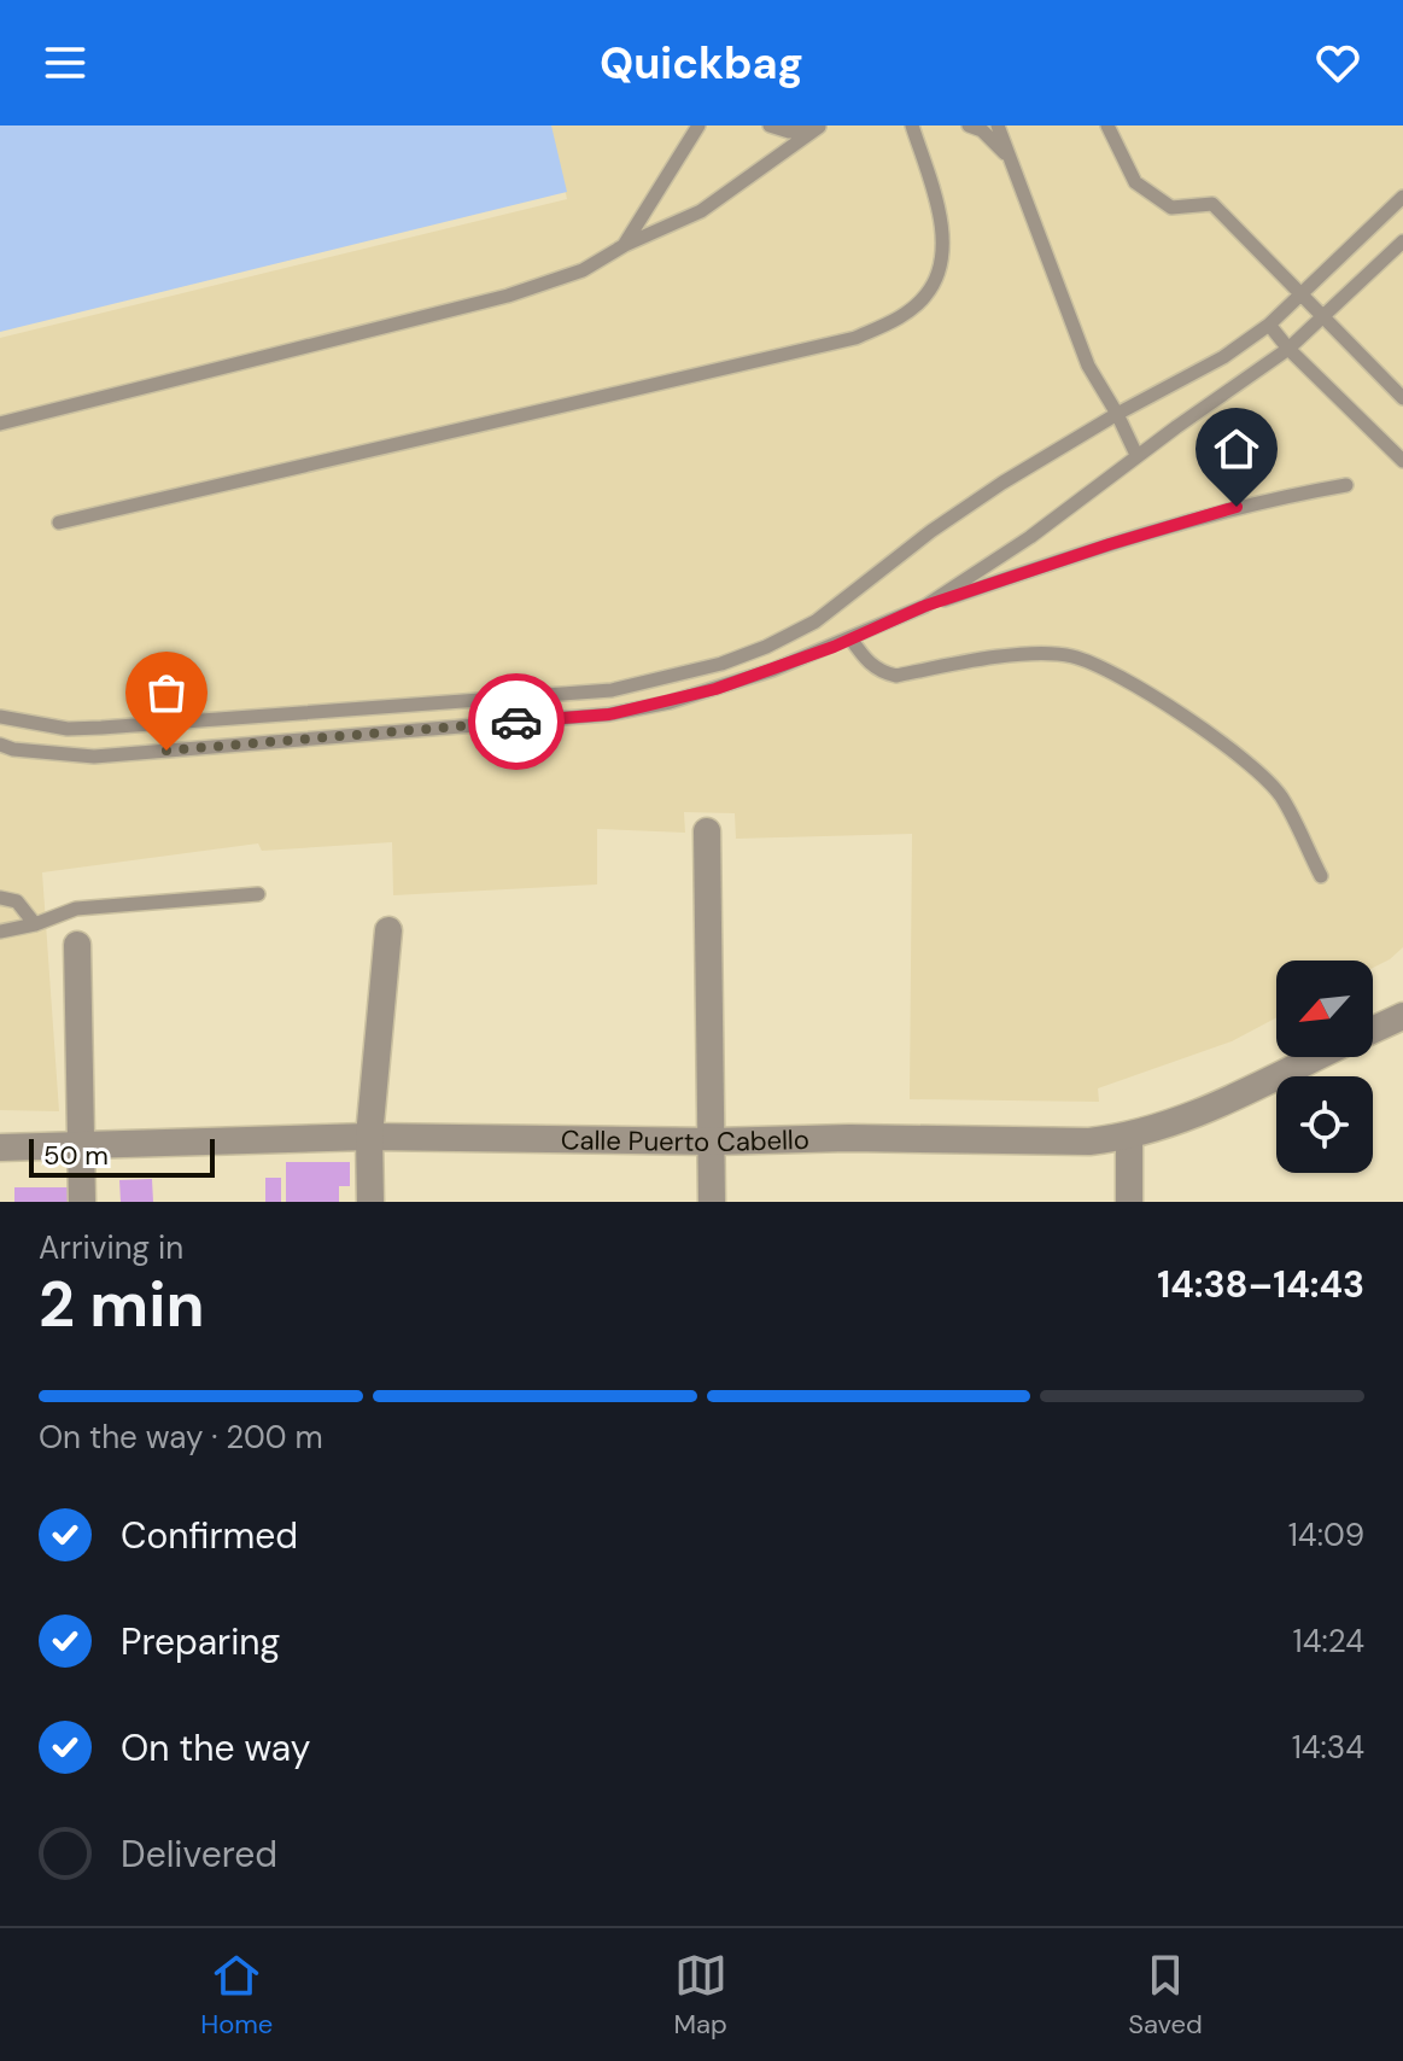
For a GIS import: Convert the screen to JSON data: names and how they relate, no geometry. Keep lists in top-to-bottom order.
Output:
{
  "streets": {
    "street": ["Calle Puerto Cabello"]
  },
  "scale_bar": "50 m",
  "north": "bottom left",
  "page": {
    "header": "Quickbag",
    "scale": "50 m",
    "heading": ["2 min", "Arriving in", "14:38–14:43"],
    "bar": "On the way · 200 m",
    "list": [
      ["Confirmed", "14:09"],
      ["Preparing", "14:24"],
      ["On the way", "14:34"],
      "Delivered"
    ],
    "tabs": ["Home", "Map", "Saved"]
  }
}
